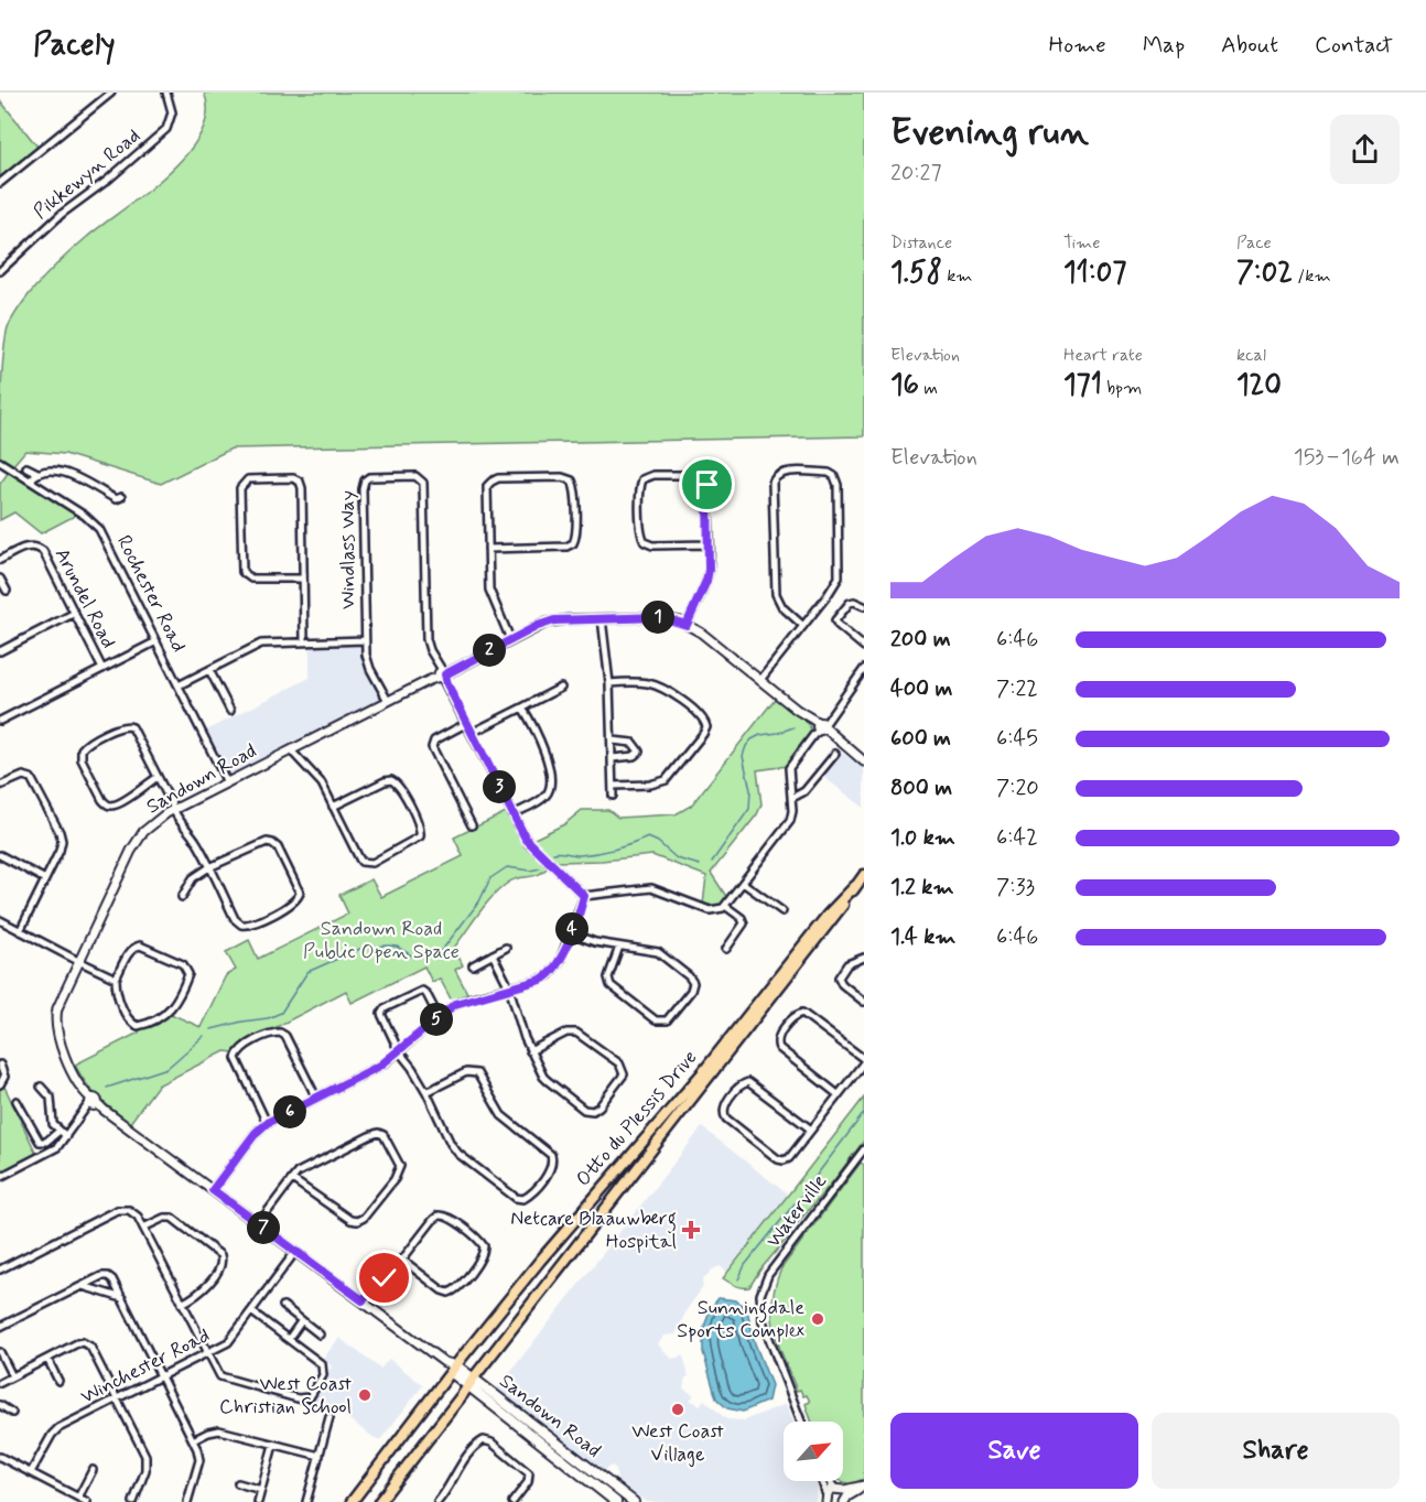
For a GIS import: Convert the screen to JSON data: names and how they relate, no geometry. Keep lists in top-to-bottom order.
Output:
{
  "streets": {
    "main road": ["Sandown Road", "Otto du Plessis Drive"],
    "street": [
      "Pikkewyn Road",
      "Windlass Way",
      "Rochester Road",
      "Arundel Road",
      "Waterville",
      "Winchester Road"
    ]
  },
  "crossings": [
    ["Windlass Way", "Sandown Road"],
    ["Rochester Road", "Sandown Road"],
    ["Sandown Road", "Otto du Plessis Drive"],
    ["Sandown Road", "Winchester Road"]
  ],
  "parks": ["Sandown Road Public Open Space"],
  "places": {
    "health": ["Netcare Blaauwberg Hospital"],
    "other": ["Sunningdale Sports Complex", "West Coast Christian School", "West Coast Village"]
  },
  "north": "top right",
  "page": {
    "header": "Pacely",
    "nav": [
      "Home",
      "Map",
      "About",
      "Contact"
    ],
    "heading": ["Evening run", "20:27"],
    "stats": [
      ["Distance", "1.58 km"],
      ["Time", "11:07"],
      ["Pace", "7:02 /km"],
      ["Elevation", "16 m"],
      ["Heart rate", "171 bpm"],
      ["kcal", "120"]
    ],
    "chart": ["Elevation", "153–164 m"],
    "pins": [
      "1",
      "2",
      "3",
      "4",
      "5",
      "6",
      "7"
    ],
    "list": [
      {
        "name": "200 m",
        "note": "6:46"
      },
      {
        "name": "400 m",
        "note": "7:22"
      },
      {
        "name": "600 m",
        "note": "6:45"
      },
      {
        "name": "800 m",
        "note": "7:20"
      },
      {
        "name": "1.0 km",
        "note": "6:42"
      },
      {
        "name": "1.2 km",
        "note": "7:33"
      },
      {
        "name": "1.4 km",
        "note": "6:46"
      }
    ],
    "buttons": ["Save", "Share"]
  }
}
